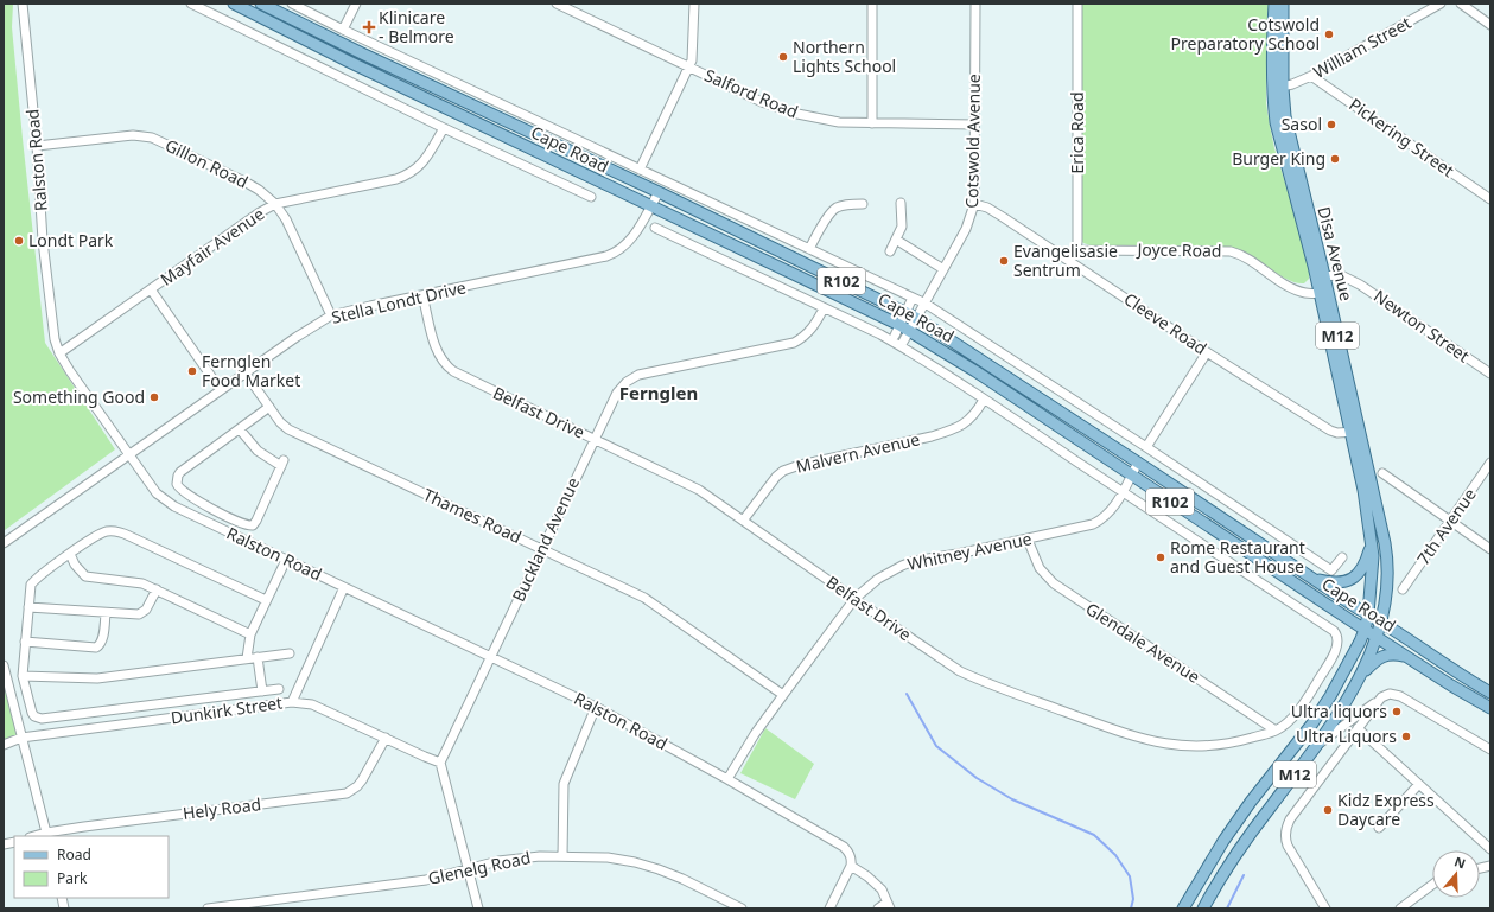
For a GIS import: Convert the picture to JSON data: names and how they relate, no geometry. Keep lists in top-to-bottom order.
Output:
{
  "streets": {
    "main road": [
      "Cape Road",
      "Disa Avenue",
      "R102",
      "M12"
    ],
    "street": [
      "William Street",
      "Salford Road",
      "Erica Road",
      "Pickering Street",
      "Cotswold Avenue",
      "Ralston Road",
      "Gillon Road",
      "Mayfair Avenue",
      "Joyce Road",
      "Stella Londt Drive",
      "Cleeve Road",
      "Newton Street",
      "Belfast Drive",
      "Malvern Avenue",
      "Thames Road",
      "7th Avenue",
      "Buckland Avenue",
      "Whitney Avenue",
      "Glendale Avenue",
      "Dunkirk Street",
      "Hely Road",
      "Glenelg Road"
    ]
  },
  "crossings": [
    ["William Street", "Pickering Street"],
    ["William Street", "Disa Avenue"],
    ["Salford Road", "Cotswold Avenue"],
    ["Erica Road", "Joyce Road"],
    ["Cotswold Avenue", "Cape Road"],
    ["Cotswold Avenue", "Cleeve Road"],
    ["Cape Road", "Mayfair Avenue"],
    ["Cape Road", "Disa Avenue"],
    ["Cape Road", "Stella Londt Drive"],
    ["Cape Road", "M12"],
    ["Cape Road", "Belfast Drive"],
    ["Cape Road", "Malvern Avenue"],
    ["Cape Road", "Buckland Avenue"],
    ["Cape Road", "Whitney Avenue"],
    ["Ralston Road", "Gillon Road"],
    ["Ralston Road", "Mayfair Avenue"],
    ["Ralston Road", "Stella Londt Drive"],
    ["Ralston Road", "Buckland Avenue"],
    ["Ralston Road", "Whitney Avenue"],
    ["Gillon Road", "Mayfair Avenue"],
    ["Gillon Road", "Stella Londt Drive"],
    ["Joyce Road", "Disa Avenue"],
    ["Disa Avenue", "Cleeve Road"],
    ["Disa Avenue", "Newton Street"],
    ["Disa Avenue", "M12"],
    ["Stella Londt Drive", "Belfast Drive"],
    ["Stella Londt Drive", "Thames Road"],
    ["Belfast Drive", "Malvern Avenue"],
    ["Belfast Drive", "Buckland Avenue"],
    ["Belfast Drive", "Whitney Avenue"],
    ["Belfast Drive", "Glendale Avenue"],
    ["Thames Road", "Buckland Avenue"],
    ["Thames Road", "Whitney Avenue"],
    ["Buckland Avenue", "Dunkirk Street"],
    ["Whitney Avenue", "Glendale Avenue"],
    ["Dunkirk Street", "Hely Road"]
  ],
  "districts": ["Fernglen"],
  "places": {
    "health": ["Klinicare - Belmore"],
    "other": [
      "Cotswold Preparatory School",
      "Northern Lights School",
      "Sasol",
      "Burger King",
      "Londt Park",
      "Evangelisasie Sentrum",
      "Fernglen Food Market",
      "Something Good",
      "Rome Restaurant and Guest House",
      "Ultra liquors",
      "Ultra Liquors",
      "Kidz Express Daycare"
    ]
  },
  "legend": ["Road", "Park"],
  "north": "top"
}
